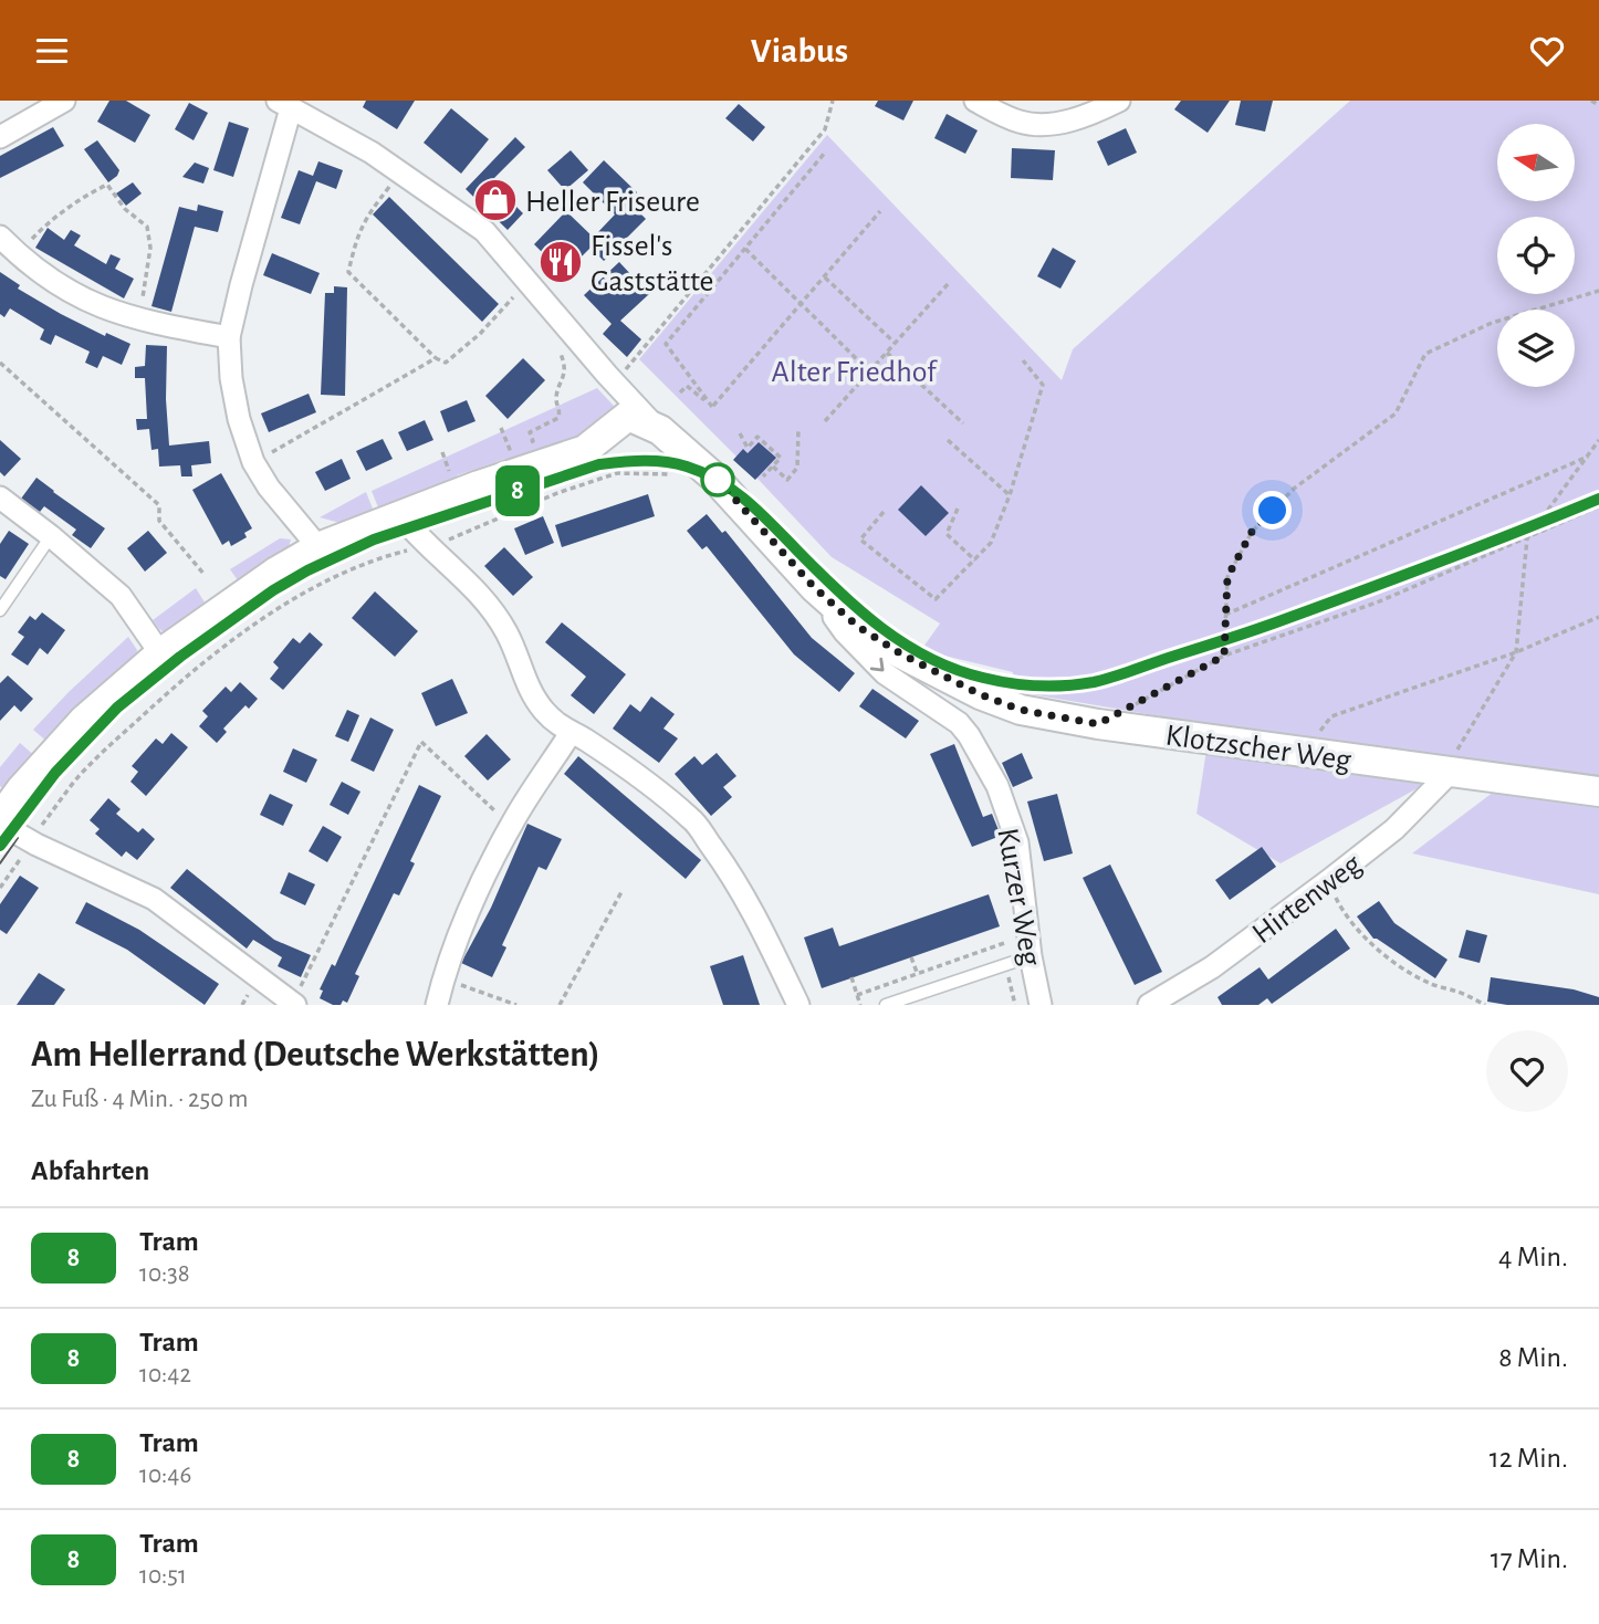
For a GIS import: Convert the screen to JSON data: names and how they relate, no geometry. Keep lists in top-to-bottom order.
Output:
{
  "streets": {
    "street": ["Klotzscher Weg", "Kurzer Weg", "Hirtenweg"]
  },
  "crossings": [
    ["Klotzscher Weg", "Kurzer Weg"],
    ["Klotzscher Weg", "Hirtenweg"]
  ],
  "one_way": ["Kurzer Weg"],
  "parks": ["Alter Friedhof"],
  "places": {
    "shop": ["Heller Friseure"],
    "restaurant": ["Fissel's Gaststätte"]
  },
  "lines": ["tram line 8"],
  "north": "left",
  "page": {
    "header": "Viabus",
    "on_map": "8",
    "heading": [
      ["Am Hellerrand (Deutsche Werkstätten)", "Zu Fuß · 4 Min. · 250 m"],
      "Abfahrten"
    ],
    "list": [
      {
        "mark": "8",
        "name": "Tram",
        "note": "10:38",
        "value": "4 Min."
      },
      {
        "mark": "8",
        "name": "Tram",
        "note": "10:42",
        "value": "8 Min."
      },
      {
        "mark": "8",
        "name": "Tram",
        "note": "10:46",
        "value": "12 Min."
      },
      {
        "mark": "8",
        "name": "Tram",
        "note": "10:51",
        "value": "17 Min."
      }
    ]
  }
}
